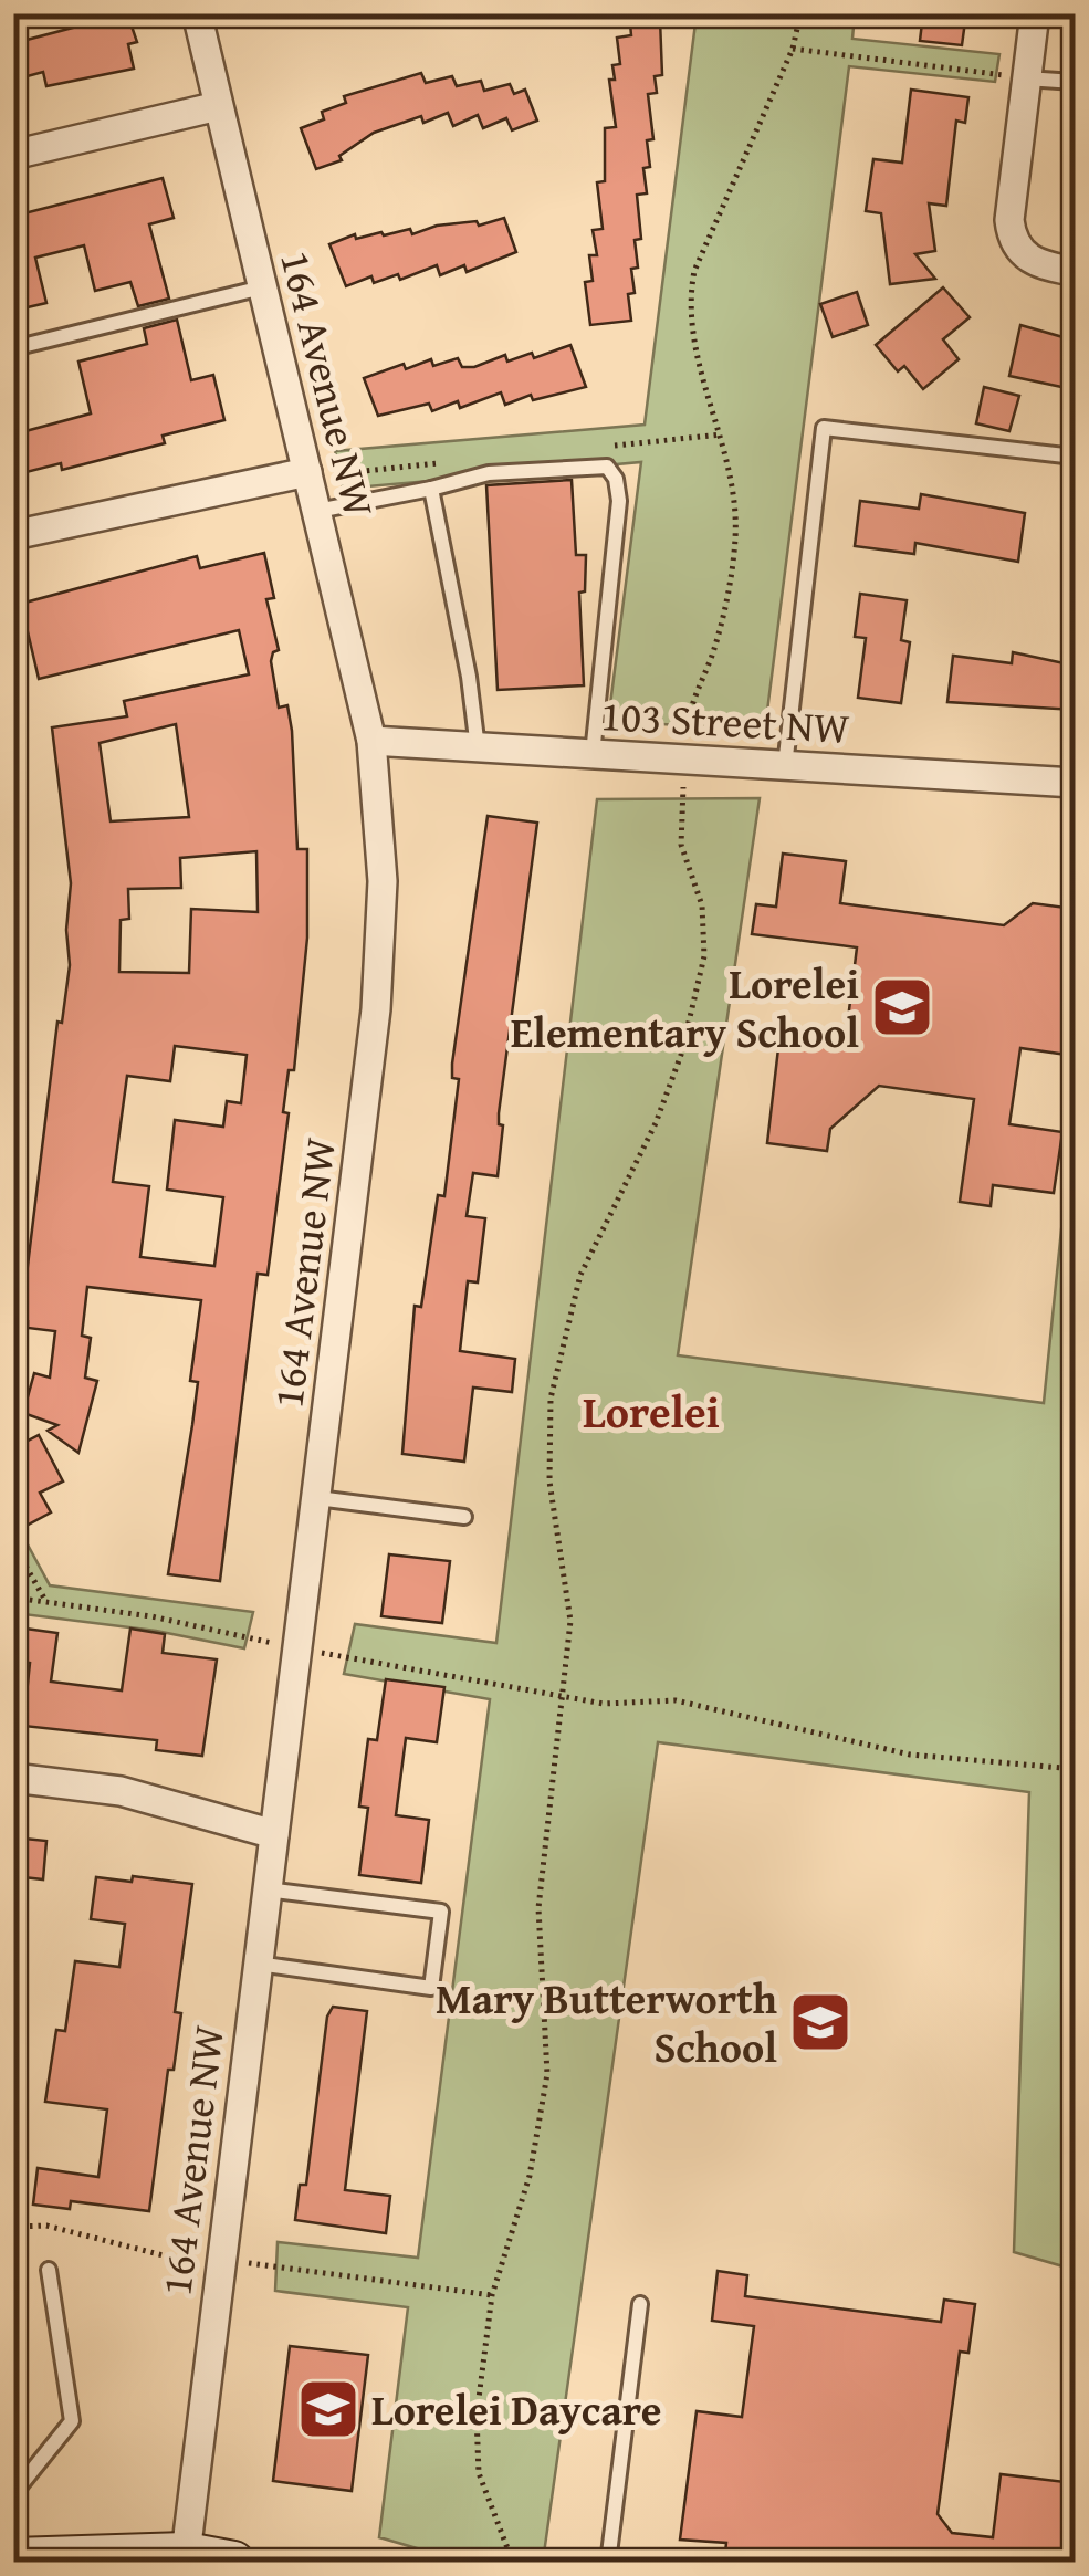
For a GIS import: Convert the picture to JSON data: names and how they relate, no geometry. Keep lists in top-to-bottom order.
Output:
{
  "streets": {
    "street": ["164 Avenue NW", "103 Street NW"]
  },
  "crossings": [
    ["164 Avenue NW", "103 Street NW"]
  ],
  "districts": ["Lorelei"],
  "places": {
    "school or university": ["Lorelei Elementary School", "Mary Butterworth School", "Lorelei Daycare"]
  }
}
